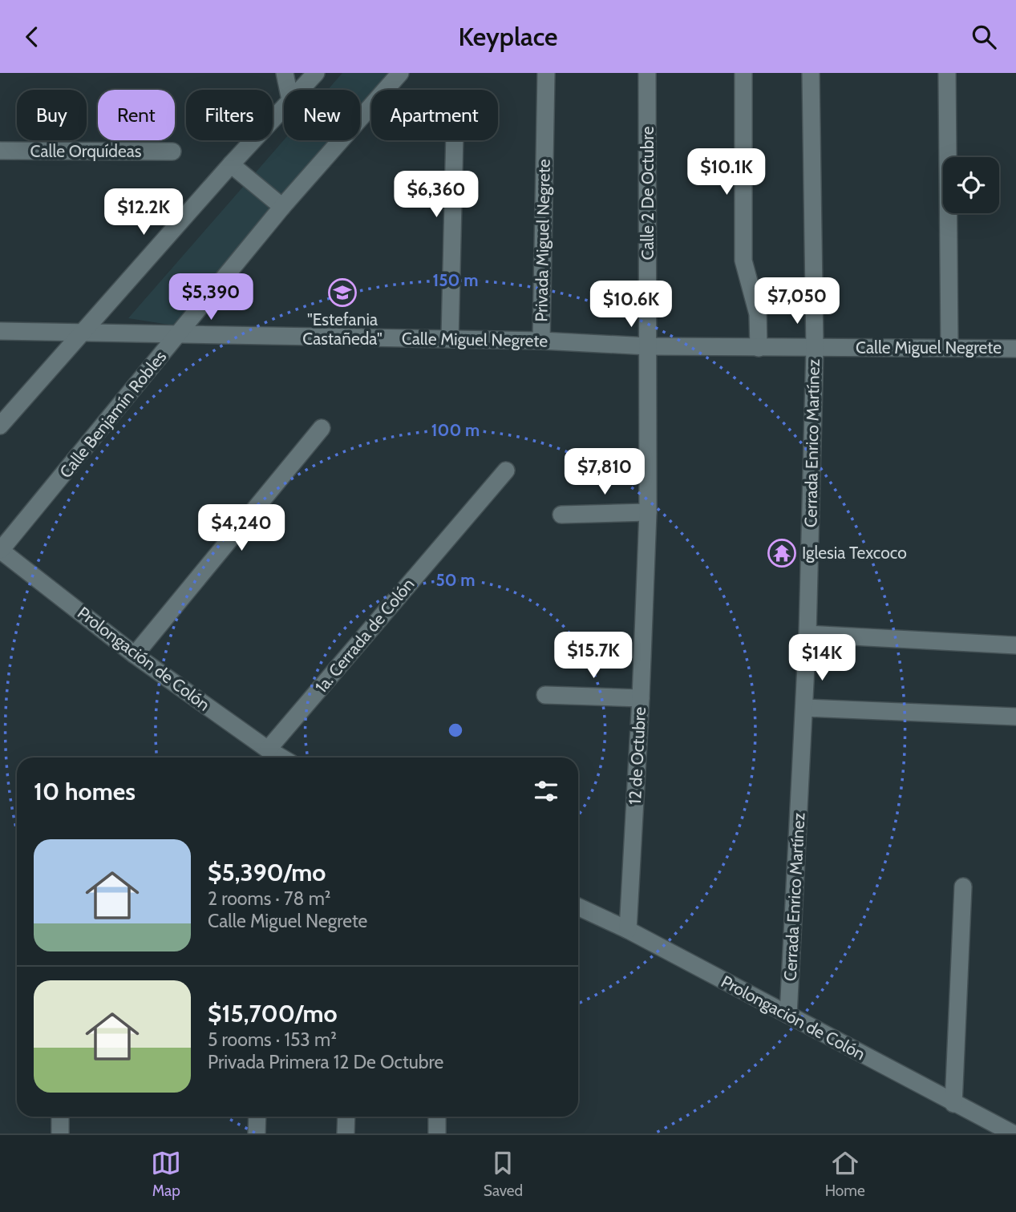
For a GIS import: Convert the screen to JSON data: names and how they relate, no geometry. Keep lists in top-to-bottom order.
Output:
{
  "streets": {
    "street": [
      "Calle Orquídeas",
      "Calle 2 De Octubre",
      "Privada Miguel Negrete",
      "Calle Miguel Negrete",
      "Calle Benjamín Robles",
      "Cerrada Enrico Martínez",
      "1a. Cerrada de Colón",
      "Prolongación de Colón",
      "12 de Octubre"
    ]
  },
  "crossings": [
    ["Calle 2 De Octubre", "Calle Miguel Negrete"],
    ["Calle 2 De Octubre", "12 de Octubre"],
    ["Privada Miguel Negrete", "Calle Miguel Negrete"],
    ["Calle Miguel Negrete", "Calle Benjamín Robles"],
    ["Calle Miguel Negrete", "Cerrada Enrico Martínez"],
    ["Calle Miguel Negrete", "12 de Octubre"],
    ["Calle Benjamín Robles", "Prolongación de Colón"],
    ["Cerrada Enrico Martínez", "Prolongación de Colón"],
    ["1a. Cerrada de Colón", "Prolongación de Colón"],
    ["Prolongación de Colón", "12 de Octubre"]
  ],
  "places": {
    "school or university": ["\"Estefania Castañeda\""],
    "temple": ["Iglesia Texcoco"]
  },
  "page": {
    "header": "Keyplace",
    "chip": [
      "Buy",
      "Rent",
      "Filters",
      "New",
      "Apartment"
    ],
    "price": [
      "$10.1K",
      "$6,360",
      "$12.2K",
      "$5,390",
      "$7,050",
      "$10.6K",
      "$7,810",
      "$4,240",
      "$15.7K",
      "$14K"
    ],
    "heading": "10 homes",
    "list": [
      {
        "name": "$5,390/mo",
        "note": "2 rooms · 78 m² · Calle Miguel Negrete"
      },
      {
        "name": "$15,700/mo",
        "note": "5 rooms · 153 m² · Privada Primera 12 De Octubre"
      }
    ],
    "tabs": ["Map", "Saved", "Home"]
  },
  "rings": ["150 m", "100 m", "50 m"]
}
